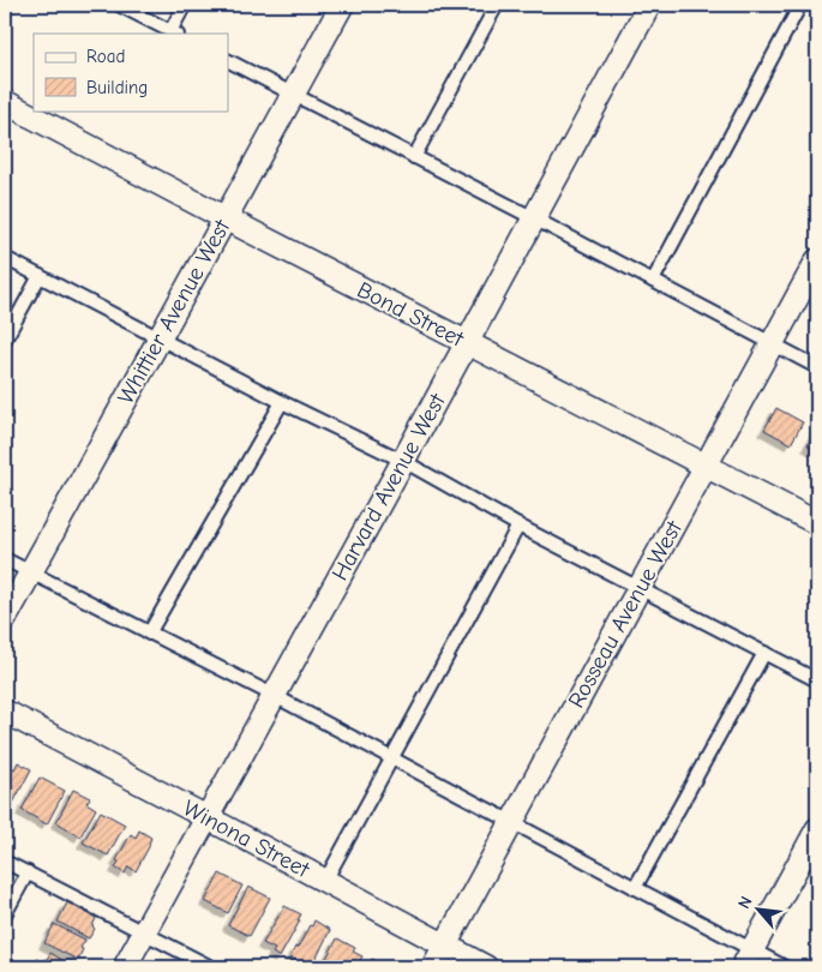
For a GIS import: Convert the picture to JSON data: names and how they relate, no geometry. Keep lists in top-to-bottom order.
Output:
{
  "streets": {
    "street": [
      "Whittier Avenue West",
      "Bond Street",
      "Harvard Avenue West",
      "Rosseau Avenue West",
      "Winona Street"
    ]
  },
  "crossings": [
    ["Whittier Avenue West", "Bond Street"],
    ["Bond Street", "Harvard Avenue West"],
    ["Bond Street", "Rosseau Avenue West"],
    ["Harvard Avenue West", "Winona Street"],
    ["Rosseau Avenue West", "Winona Street"]
  ],
  "legend": ["Road", "Building"],
  "north": "top left"
}
